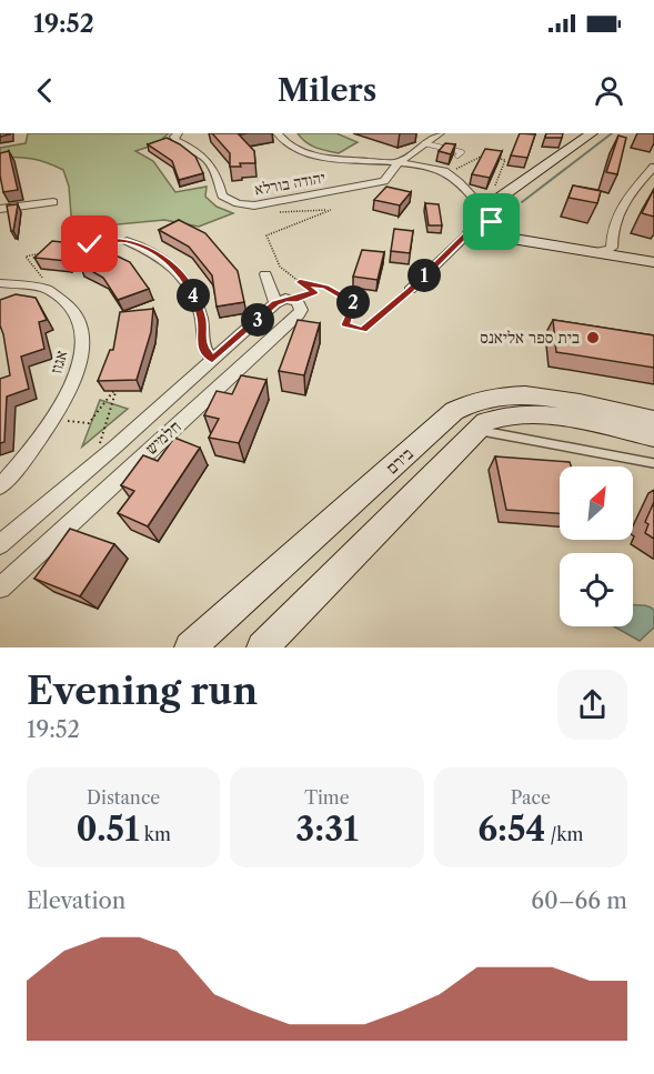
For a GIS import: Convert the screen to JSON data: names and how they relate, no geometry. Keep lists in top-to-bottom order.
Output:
{
  "streets": {
    "street": [
      "יהודה בורלא",
      "אגוז",
      "חלמיש",
      "בירם"
    ]
  },
  "places": ["בית ספר אליאנס"],
  "north": "top right",
  "page": {
    "status": "19:52",
    "header": "Milers",
    "pins": [
      "1",
      "4",
      "2",
      "3"
    ],
    "heading": ["Evening run", "19:52"],
    "stats": [
      ["Distance", "0.51 km"],
      ["Time", "3:31"],
      ["Pace", "6:54 /km"]
    ],
    "chart": ["Elevation", "60–66 m"]
  }
}
